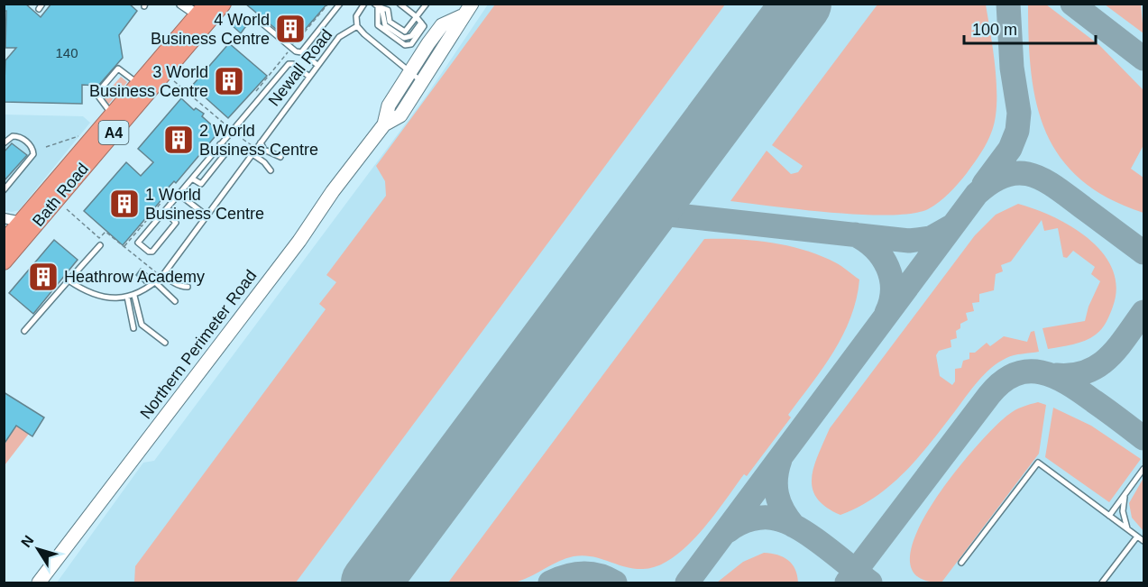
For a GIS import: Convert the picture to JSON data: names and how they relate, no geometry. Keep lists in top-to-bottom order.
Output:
{
  "streets": {
    "highway": ["A4", "Bath Road"],
    "street": ["Northern Perimeter Road"],
    "lane": ["Newall Road"]
  },
  "places": {
    "building": [
      "4 World Business Centre",
      "3 World Business Centre",
      "2 World Business Centre",
      "1 World Business Centre",
      "Heathrow Academy"
    ]
  },
  "house_numbers": ["140"],
  "scale_bar": "100 m",
  "north": "top left"
}
